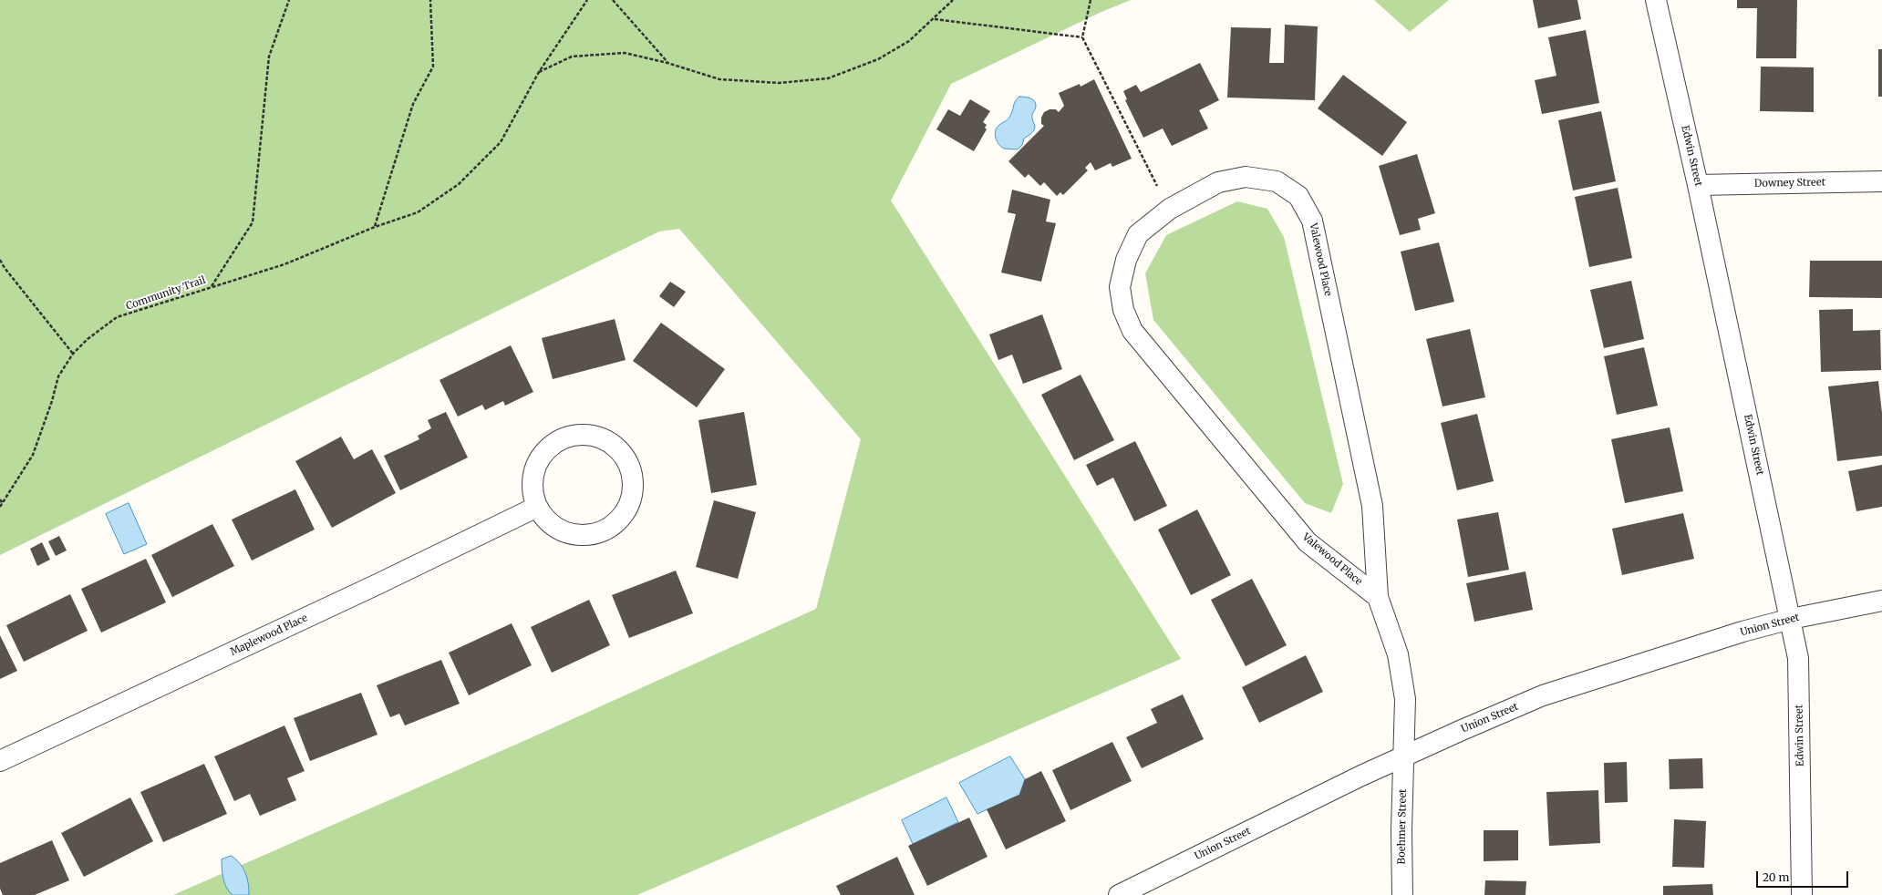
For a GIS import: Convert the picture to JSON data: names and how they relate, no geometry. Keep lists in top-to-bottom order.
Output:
{
  "streets": {
    "street": [
      "Edwin Street",
      "Downey Street",
      "Valewood Place",
      "Union Street",
      "Maplewood Place",
      "Boehmer Street"
    ],
    "path": ["Community Trail"]
  },
  "crossings": [
    ["Edwin Street", "Downey Street"],
    ["Edwin Street", "Union Street"],
    ["Valewood Place", "Union Street"],
    ["Valewood Place", "Boehmer Street"],
    ["Union Street", "Boehmer Street"]
  ],
  "scale_bar": "20 m"
}
